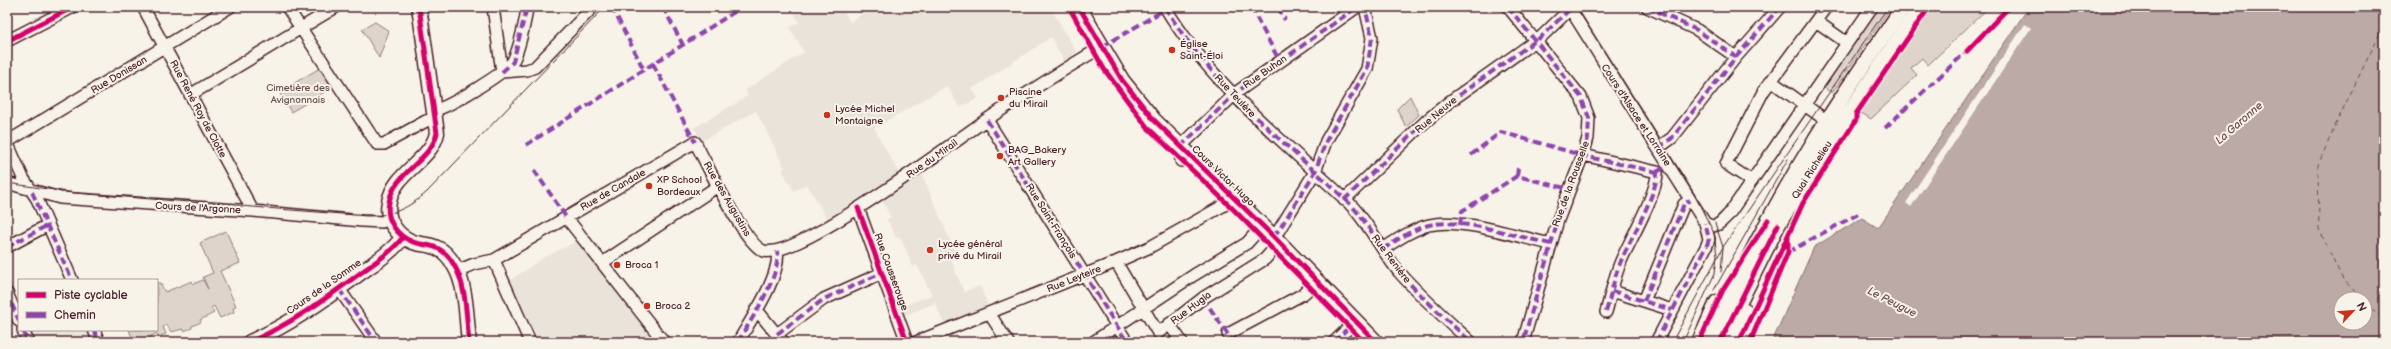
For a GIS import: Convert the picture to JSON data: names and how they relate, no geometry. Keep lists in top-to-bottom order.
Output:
{
  "streets": {
    "main road": ["Quai Richelieu", "Cours Victor Hugo", "Cours de la Somme"],
    "street": [
      "Rue Buhan",
      "Rue Donissan",
      "Rue Teulère",
      "Rue René Roy de Clotte",
      "Rue Neuve",
      "Cours d'Alsace et Lorraine",
      "Rue du Mirail",
      "Rue de la Rousselle",
      "Rue de Candale",
      "Rue des Augustins",
      "Cours de l'Argonne",
      "Rue Saint-François",
      "Rue Renière",
      "Rue Causserouge",
      "Rue Leyteire",
      "Rue Hugla"
    ]
  },
  "crossings": [
    ["Rue Buhan", "Rue Teulère"],
    ["Rue Buhan", "Cours Victor Hugo"],
    ["Rue Donissan", "Rue René Roy de Clotte"],
    ["Rue Teulère", "Rue Renière"],
    ["Rue Teulère", "Rue Hugla"],
    ["Rue René Roy de Clotte", "Cours de l'Argonne"],
    ["Rue Neuve", "Cours d'Alsace et Lorraine"],
    ["Rue Neuve", "Rue de la Rousselle"],
    ["Rue Neuve", "Rue Renière"],
    ["Rue du Mirail", "Cours Victor Hugo"],
    ["Rue du Mirail", "Rue des Augustins"],
    ["Rue du Mirail", "Rue Saint-François"],
    ["Rue du Mirail", "Rue Causserouge"],
    ["Cours Victor Hugo", "Rue Leyteire"],
    ["Cours Victor Hugo", "Rue Hugla"],
    ["Rue de Candale", "Rue des Augustins"],
    ["Rue Saint-François", "Rue Leyteire"],
    ["Rue Renière", "Rue Hugla"],
    ["Rue Leyteire", "Rue Hugla"]
  ],
  "water": ["La Garonne", "Le Peugue"],
  "parks": ["Cimetière des Avignonnais"],
  "places": [
    "Église Saint-Éloi",
    "Piscine du Mirail",
    "Lycée Michel Montaigne",
    "BAG_Bakery Art Gallery",
    "XP School Bordeaux",
    "Lycée général privé du Mirail",
    "Broca 1",
    "Broca 2"
  ],
  "legend": ["Piste cyclable", "Chemin"],
  "north": "top right"
}
